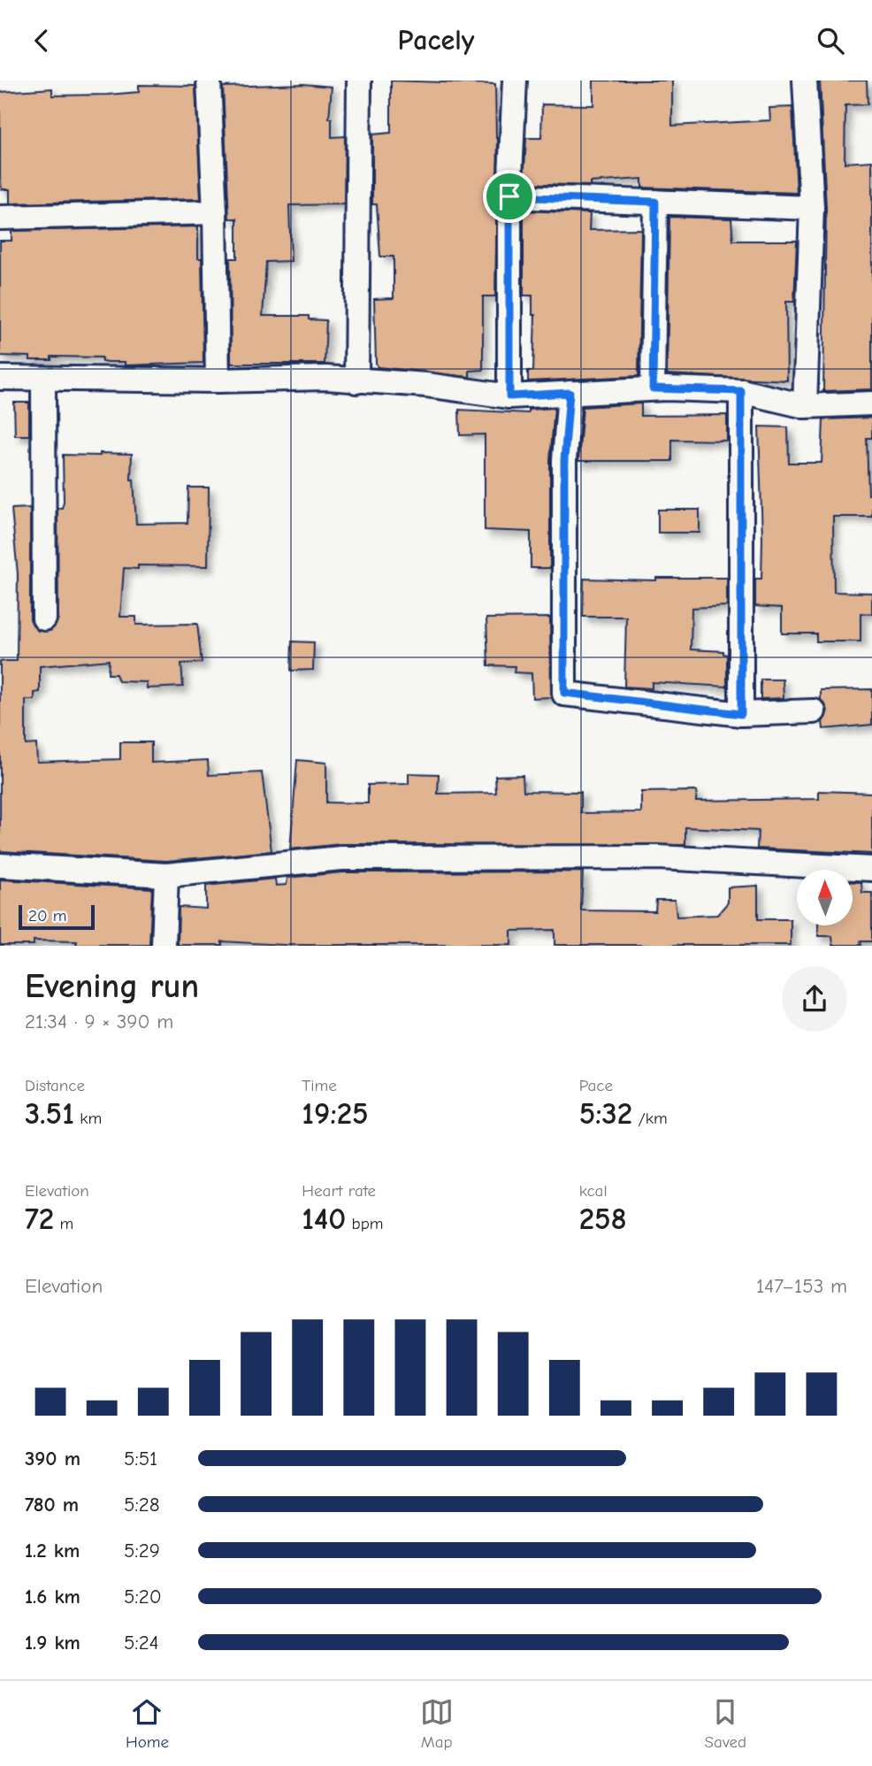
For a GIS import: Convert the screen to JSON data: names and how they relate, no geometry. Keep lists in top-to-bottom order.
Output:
{
  "scale_bar": "20 m",
  "north": "top",
  "page": {
    "header": "Pacely",
    "scale": "20 m",
    "heading": ["Evening run", "21:34 · 9 × 390 m"],
    "stats": [
      ["Distance", "3.51 km"],
      ["Time", "19:25"],
      ["Pace", "5:32 /km"],
      ["Elevation", "72 m"],
      ["Heart rate", "140 bpm"],
      ["kcal", "258"]
    ],
    "chart": ["Elevation", "147–153 m"],
    "list": [
      {
        "name": "390 m",
        "note": "5:51"
      },
      {
        "name": "780 m",
        "note": "5:28"
      },
      {
        "name": "1.2 km",
        "note": "5:29"
      },
      {
        "name": "1.6 km",
        "note": "5:20"
      },
      {
        "name": "1.9 km",
        "note": "5:24"
      }
    ],
    "tabs": ["Home", "Map", "Saved"]
  }
}
